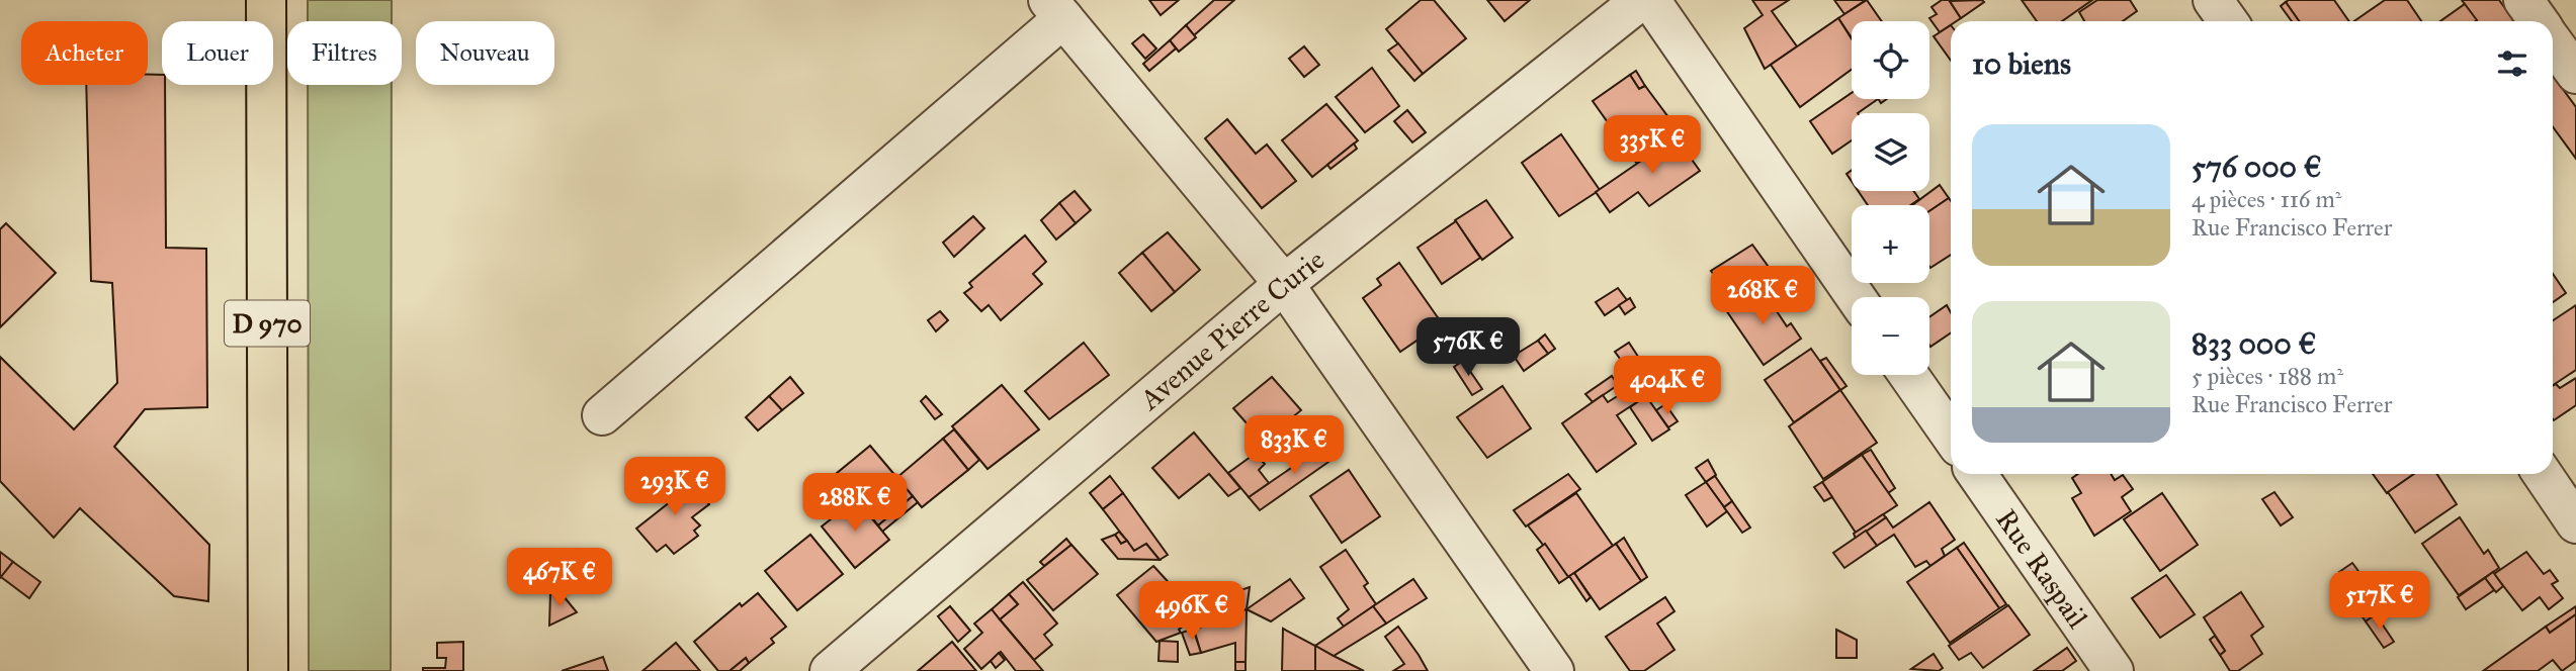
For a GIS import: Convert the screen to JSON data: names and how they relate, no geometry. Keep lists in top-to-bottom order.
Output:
{
  "streets": {
    "main road": ["D 970"],
    "street": ["Avenue Pierre Curie", "Rue Raspail"]
  },
  "page": {
    "map_buttons": ["+", "−"],
    "chip": [
      "Acheter",
      "Louer",
      "Filtres",
      "Nouveau"
    ],
    "heading": "10 biens",
    "list": [
      {
        "name": "576 000 €",
        "note": "4 pièces · 116 m² · Rue Francisco Ferrer"
      },
      {
        "name": "833 000 €",
        "note": "5 pièces · 188 m² · Rue Francisco Ferrer"
      }
    ],
    "price": [
      "335K €",
      "268K €",
      "576K €",
      "404K €",
      "833K €",
      "293K €",
      "288K €",
      "467K €",
      "517K €",
      "496K €"
    ]
  }
}
